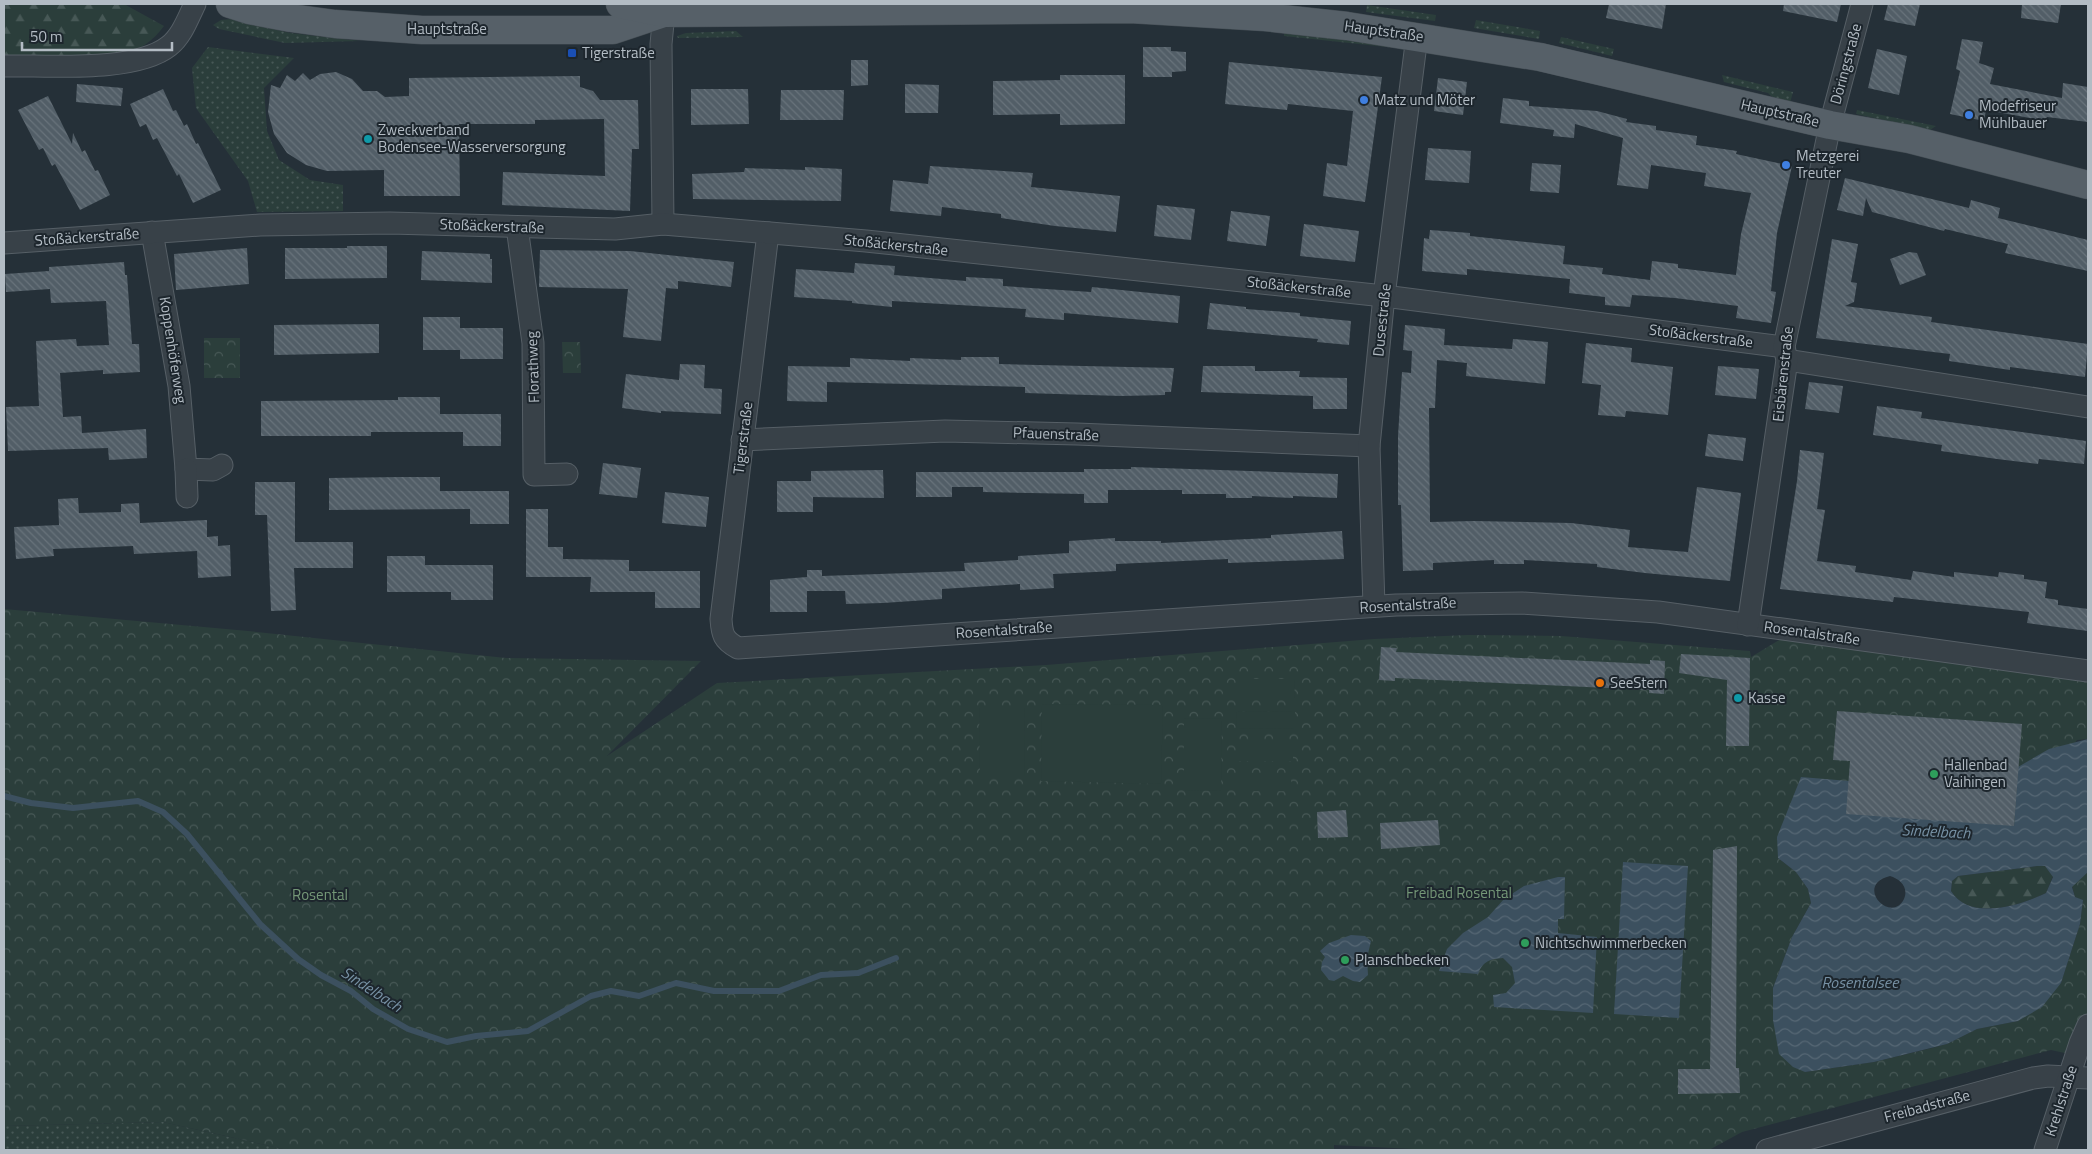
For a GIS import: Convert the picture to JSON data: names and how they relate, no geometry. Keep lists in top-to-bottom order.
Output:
{
  "streets": {
    "main road": ["Hauptstraße"],
    "street": [
      "Döringstraße",
      "Stoßäckerstraße",
      "Dusestraße",
      "Koppenhöferweg",
      "Florathweg",
      "Eisbärenstraße",
      "Pfauenstraße",
      "Tigerstraße",
      "Rosentalstraße",
      "Krehlstraße",
      "Freibadstraße"
    ]
  },
  "crossings": [
    ["Hauptstraße", "Döringstraße"],
    ["Hauptstraße", "Dusestraße"],
    ["Hauptstraße", "Eisbärenstraße"],
    ["Döringstraße", "Eisbärenstraße"],
    ["Stoßäckerstraße", "Dusestraße"],
    ["Stoßäckerstraße", "Koppenhöferweg"],
    ["Stoßäckerstraße", "Florathweg"],
    ["Stoßäckerstraße", "Eisbärenstraße"],
    ["Stoßäckerstraße", "Tigerstraße"],
    ["Dusestraße", "Pfauenstraße"],
    ["Dusestraße", "Rosentalstraße"],
    ["Eisbärenstraße", "Rosentalstraße"],
    ["Pfauenstraße", "Tigerstraße"],
    ["Tigerstraße", "Rosentalstraße"],
    ["Krehlstraße", "Freibadstraße"]
  ],
  "water": ["Sindelbach", "Rosentalsee"],
  "parks": ["Freibad Rosental", "Rosental"],
  "places": {
    "transit": ["Tigerstraße"],
    "other": [
      "Matz und Möter",
      "Modefriseur Mühlbauer",
      "Zweckverband Bodensee-Wasserversorgung",
      "Metzgerei Treuter",
      "SeeStern",
      "Kasse",
      "Hallenbad Vaihingen",
      "Nichtschwimmerbecken",
      "Planschbecken"
    ]
  },
  "scale_bar": "50 m"
}
